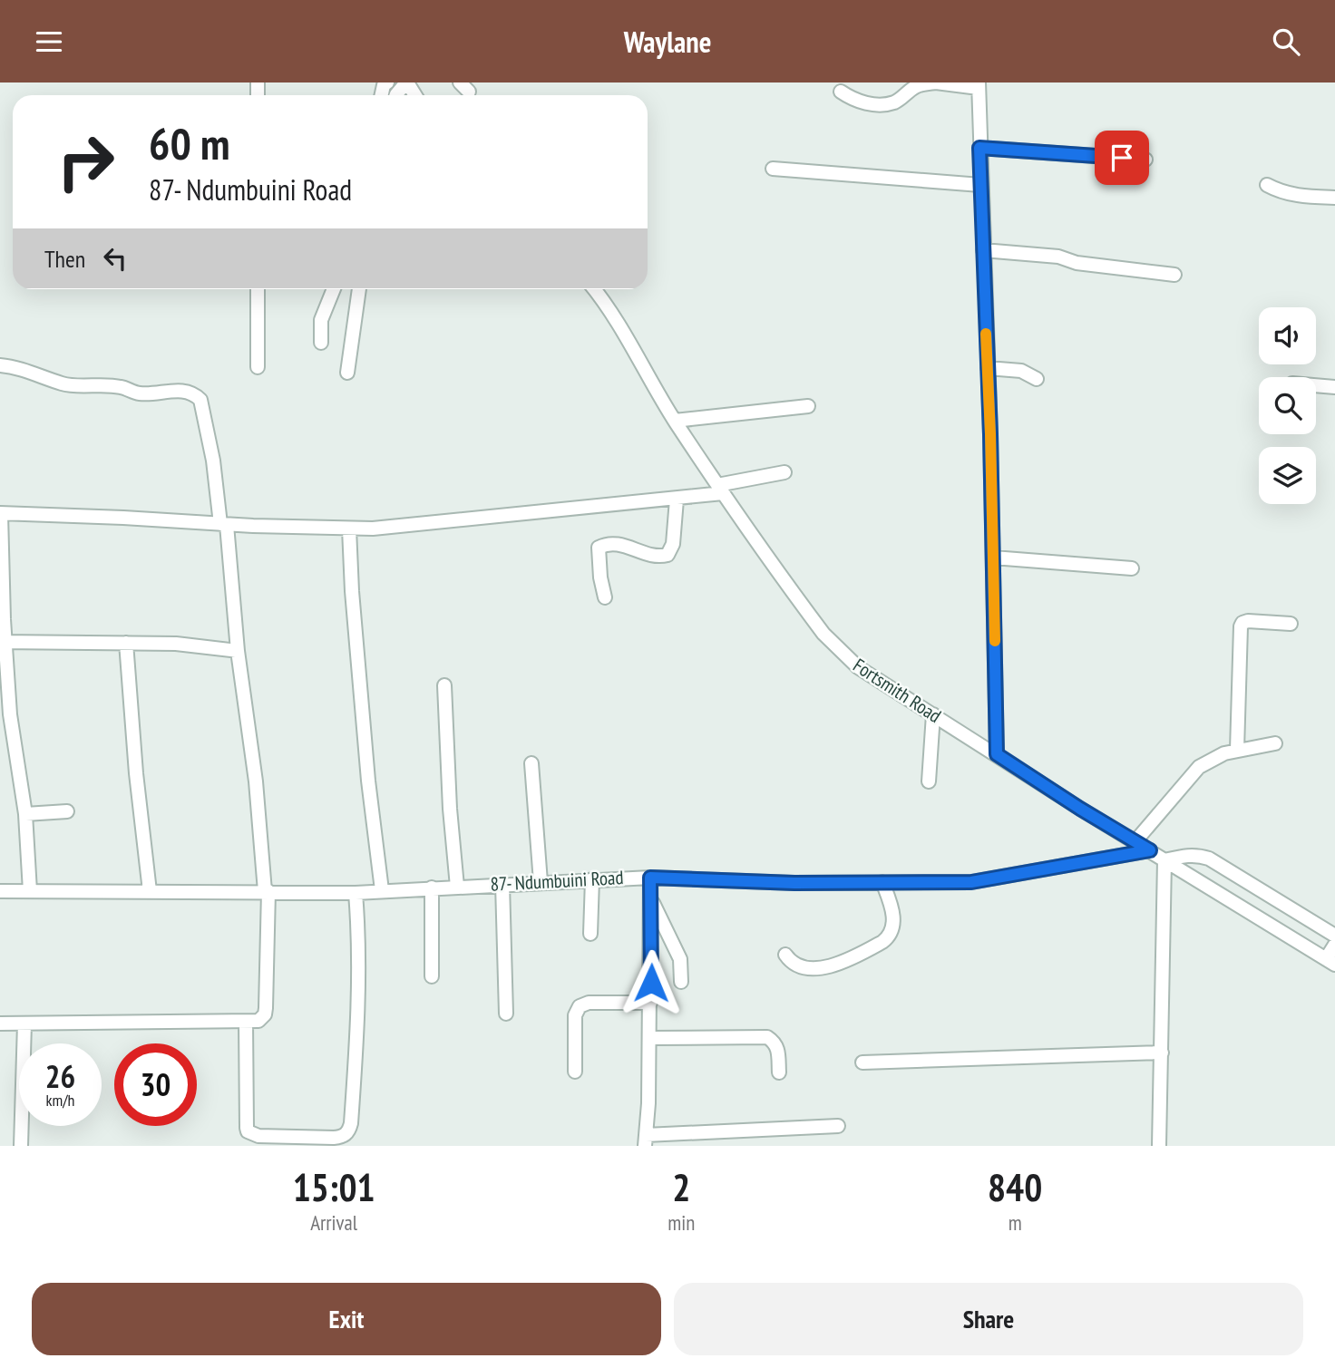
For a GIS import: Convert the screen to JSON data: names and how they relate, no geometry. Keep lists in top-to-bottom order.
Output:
{
  "streets": {
    "street": ["Fortsmith Road", "87- Ndumbuini Road"]
  },
  "crossings": [
    ["Fortsmith Road", "87- Ndumbuini Road"]
  ],
  "page": {
    "header": "Waylane",
    "turn": ["60 m", "87- Ndumbuini Road"],
    "then": "Then",
    "speed": "26 km/h",
    "limit": "30",
    "eta": [
      "15:01",
      "Arrival",
      "2",
      "min",
      "840",
      "m"
    ],
    "buttons": ["Exit", "Share"]
  }
}
